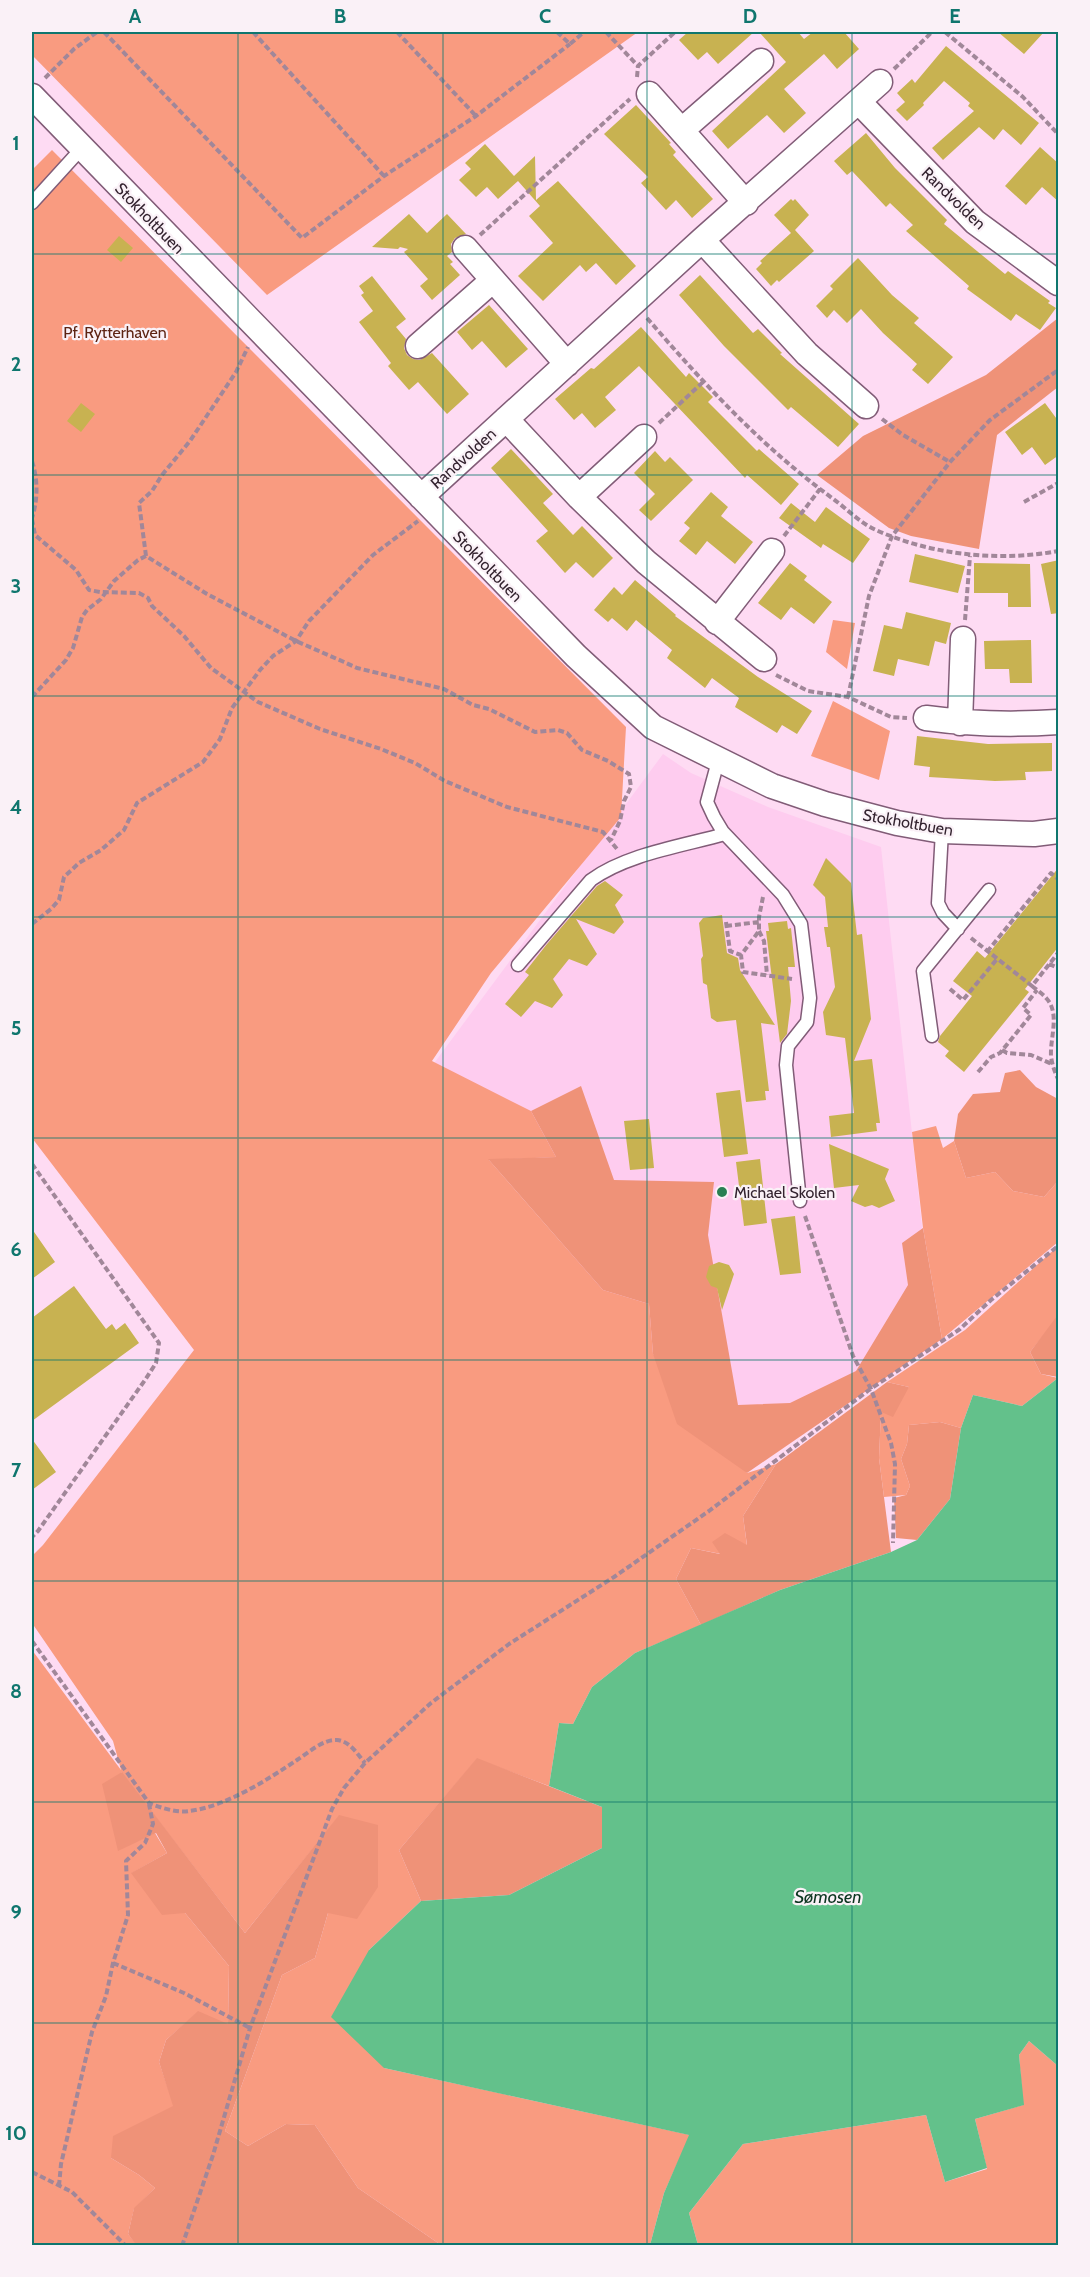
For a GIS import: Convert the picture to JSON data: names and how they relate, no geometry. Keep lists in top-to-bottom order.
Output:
{
  "streets": {
    "street": ["Randvolden", "Stokholtbuen"]
  },
  "crossings": [
    ["Randvolden", "Stokholtbuen"]
  ],
  "water": ["Sømosen"],
  "parks": ["Pf. Rytterhaven"],
  "places": ["Michael Skolen"],
  "grid": {
    "columns": [
      "A",
      "B",
      "C",
      "D",
      "E"
    ],
    "rows": [
      "1",
      "2",
      "3",
      "4",
      "5",
      "6",
      "7",
      "8",
      "9",
      "10"
    ]
  }
}
